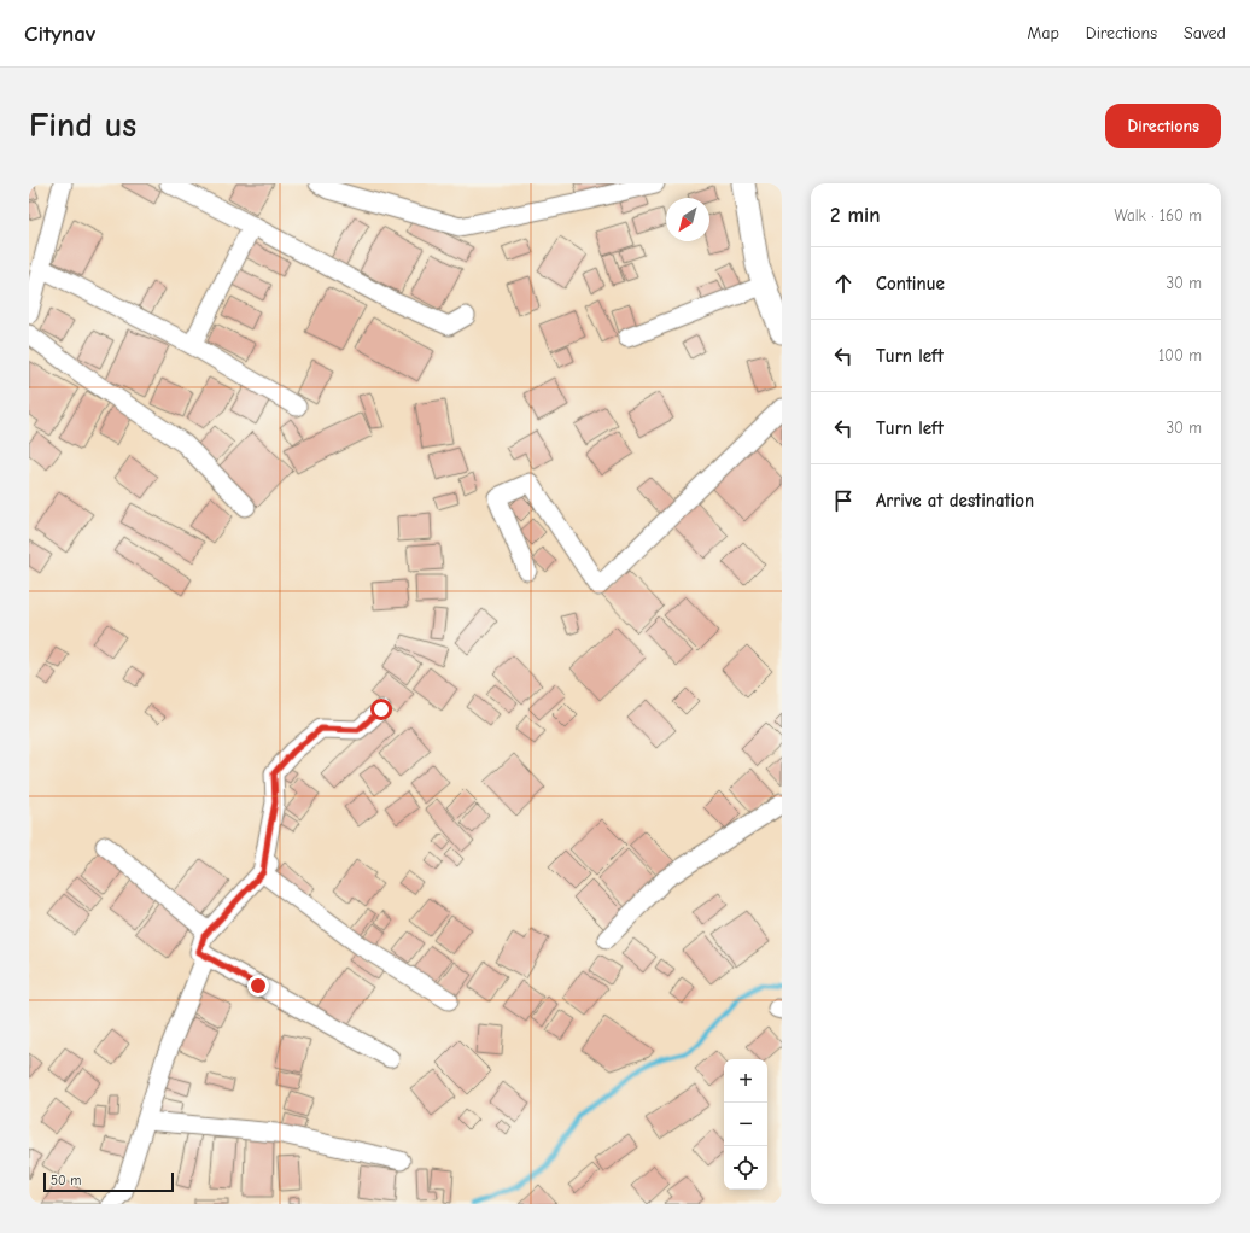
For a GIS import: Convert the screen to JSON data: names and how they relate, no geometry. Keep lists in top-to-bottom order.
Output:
{
  "scale_bar": "50 m",
  "north": "bottom left",
  "page": {
    "header": "Citynav",
    "nav": ["Map", "Directions", "Saved"],
    "buttons": "Directions",
    "title": "Find us",
    "heading": ["2 min", "Walk · 160 m"],
    "list": [
      ["Continue", "30 m"],
      ["Turn left", "100 m"],
      ["Turn left", "30 m"],
      "Arrive at destination"
    ],
    "map_buttons": ["+", "−"],
    "scale": "50 m"
  }
}
